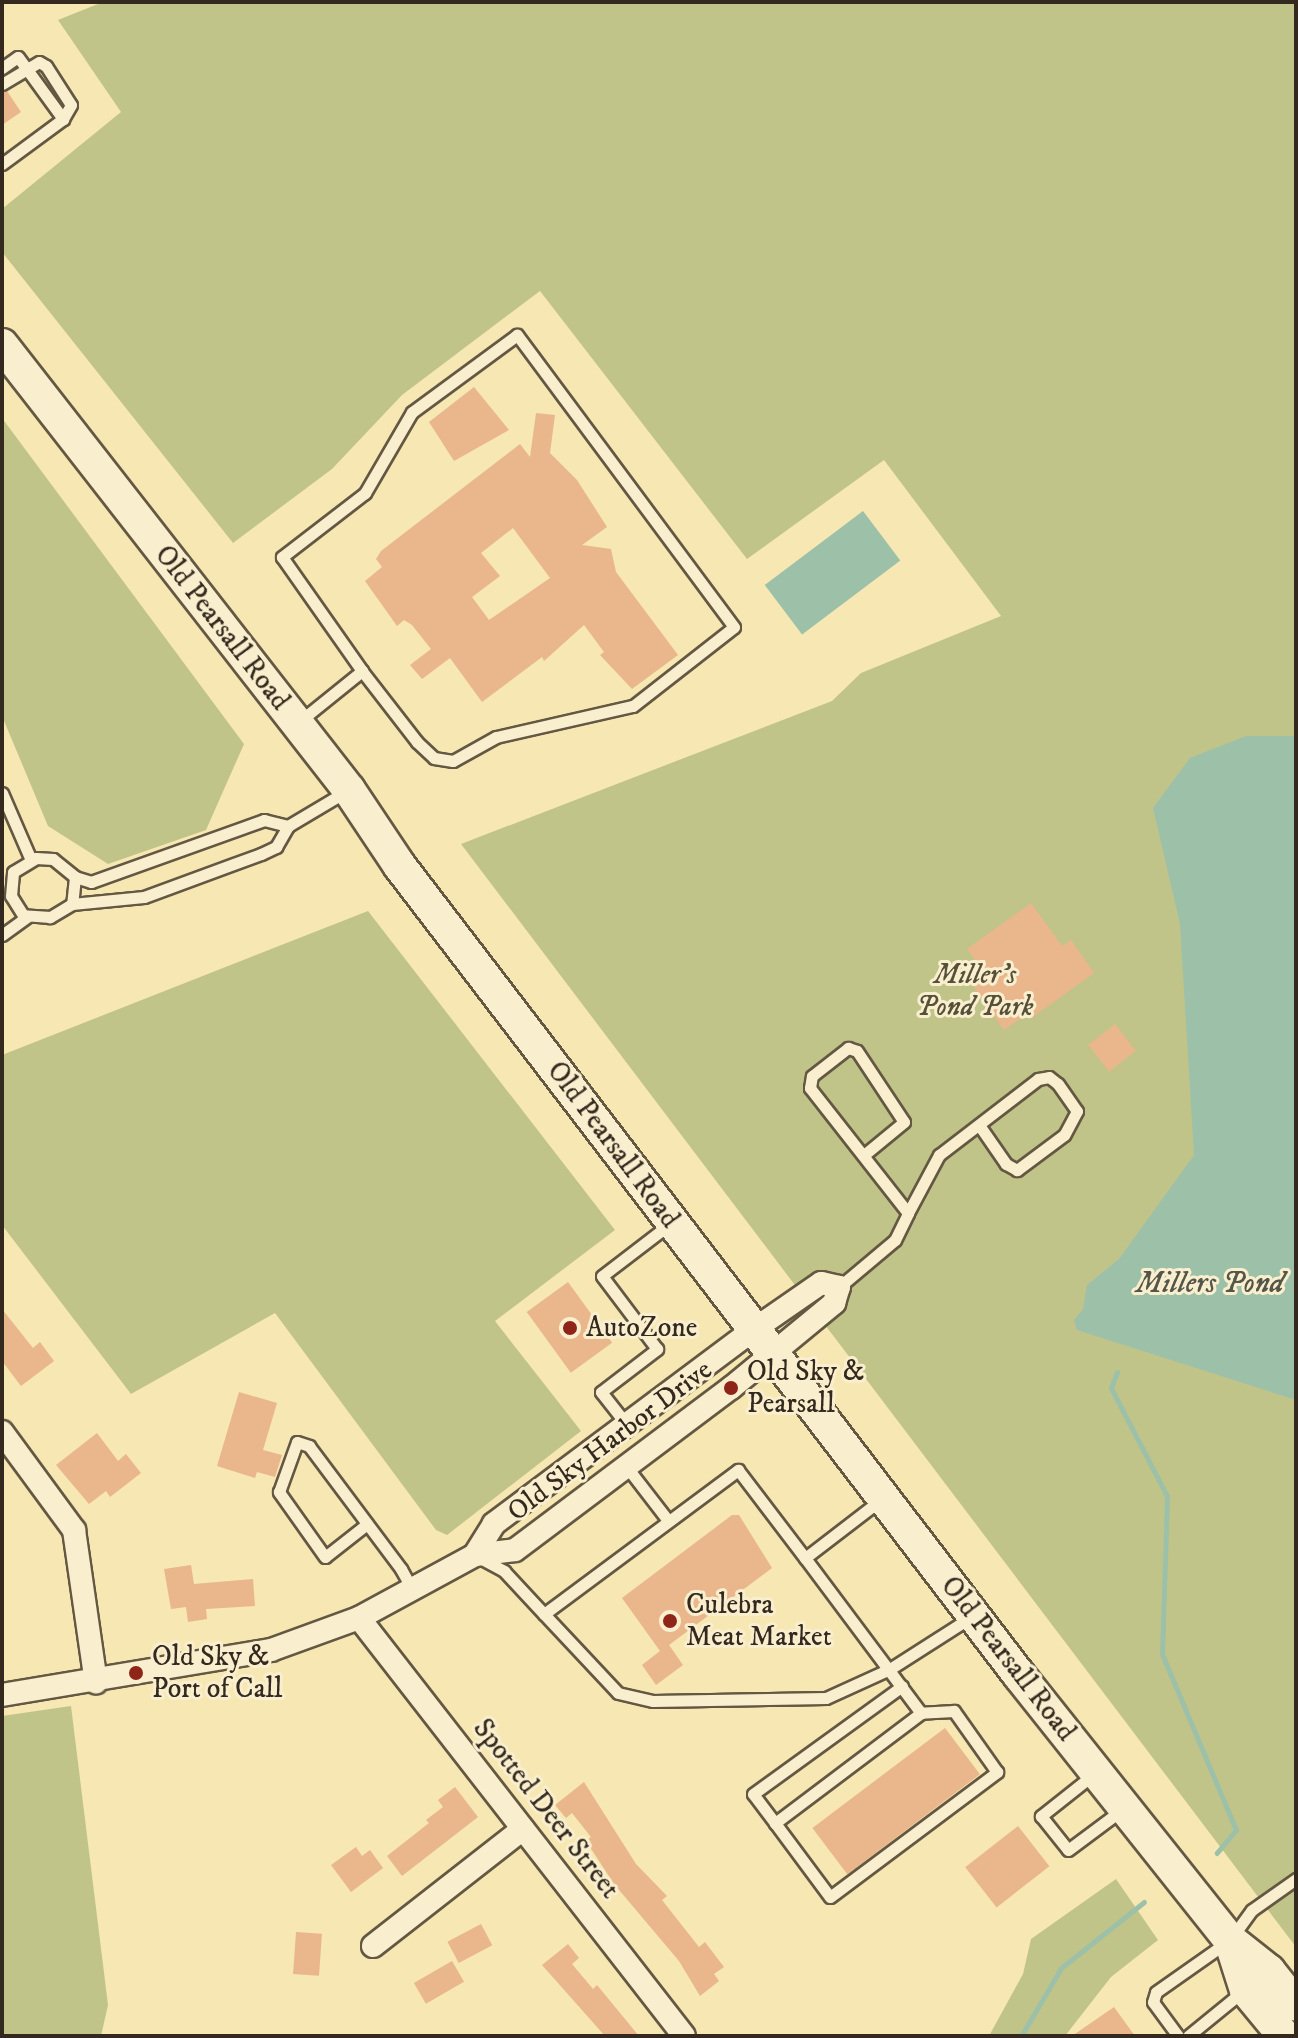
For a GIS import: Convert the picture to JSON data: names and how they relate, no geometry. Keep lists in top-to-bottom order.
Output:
{
  "streets": {
    "main road": ["Old Pearsall Road"],
    "street": ["Old Sky Harbor Drive", "Spotted Deer Street"]
  },
  "crossings": [
    ["Old Pearsall Road", "Old Sky Harbor Drive"],
    ["Old Sky Harbor Drive", "Spotted Deer Street"]
  ],
  "water": ["Millers Pond"],
  "parks": ["Miller's Pond Park"],
  "places": [
    "AutoZone",
    "Old Sky & Pearsall",
    "Culebra Meat Market",
    "Old Sky & Port of Call"
  ]
}
